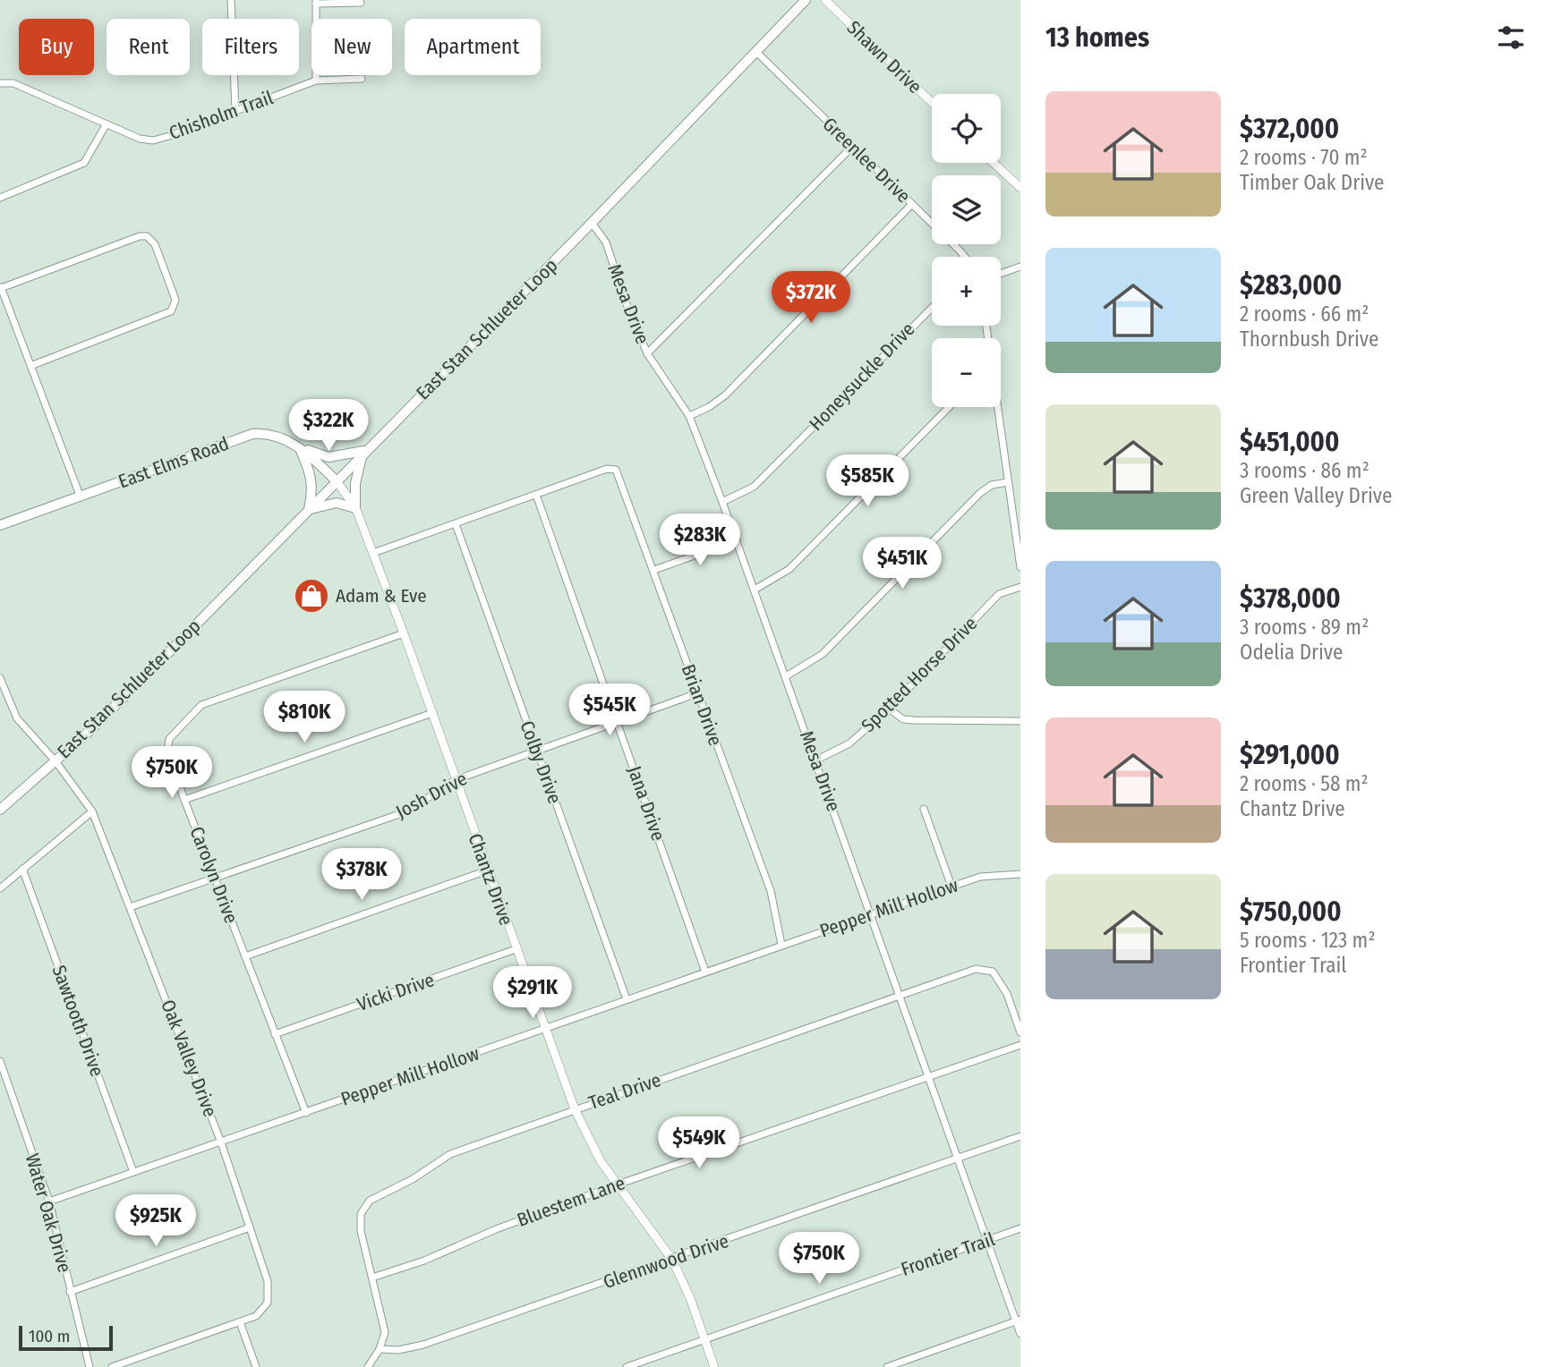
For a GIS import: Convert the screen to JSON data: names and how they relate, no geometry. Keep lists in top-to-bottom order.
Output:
{
  "streets": {
    "main road": ["East Stan Schlueter Loop", "East Elms Road"],
    "street": [
      "Shawn Drive",
      "Chisholm Trail",
      "Greenlee Drive",
      "Mesa Drive",
      "Honeysuckle Drive",
      "Spotted Horse Drive",
      "Brian Drive",
      "Colby Drive",
      "Josh Drive",
      "Jana Drive",
      "Carolyn Drive",
      "Chantz Drive",
      "Pepper Mill Hollow",
      "Vicki Drive",
      "Sawtooth Drive",
      "Oak Valley Drive",
      "Teal Drive",
      "Bluestem Lane",
      "Water Oak Drive",
      "Frontier Trail",
      "Glennwood Drive"
    ]
  },
  "crossings": [
    ["Greenlee Drive", "East Stan Schlueter Loop"],
    ["Mesa Drive", "East Stan Schlueter Loop"],
    ["Mesa Drive", "Honeysuckle Drive"],
    ["Mesa Drive", "Spotted Horse Drive"],
    ["Mesa Drive", "Pepper Mill Hollow"],
    ["Mesa Drive", "Teal Drive"],
    ["Mesa Drive", "Bluestem Lane"],
    ["Mesa Drive", "Frontier Trail"],
    ["Mesa Drive", "Glennwood Drive"],
    ["East Stan Schlueter Loop", "East Elms Road"],
    ["East Stan Schlueter Loop", "Chantz Drive"],
    ["East Stan Schlueter Loop", "Oak Valley Drive"],
    ["East Elms Road", "Chantz Drive"],
    ["Brian Drive", "Josh Drive"],
    ["Brian Drive", "Jana Drive"],
    ["Brian Drive", "Pepper Mill Hollow"],
    ["Colby Drive", "Josh Drive"],
    ["Colby Drive", "Pepper Mill Hollow"],
    ["Josh Drive", "Jana Drive"],
    ["Josh Drive", "Carolyn Drive"],
    ["Josh Drive", "Chantz Drive"],
    ["Josh Drive", "Oak Valley Drive"],
    ["Jana Drive", "Pepper Mill Hollow"],
    ["Carolyn Drive", "Chantz Drive"],
    ["Carolyn Drive", "Pepper Mill Hollow"],
    ["Carolyn Drive", "Vicki Drive"],
    ["Chantz Drive", "Pepper Mill Hollow"],
    ["Chantz Drive", "Vicki Drive"],
    ["Chantz Drive", "Teal Drive"],
    ["Chantz Drive", "Bluestem Lane"],
    ["Chantz Drive", "Frontier Trail"],
    ["Chantz Drive", "Glennwood Drive"],
    ["Pepper Mill Hollow", "Sawtooth Drive"],
    ["Pepper Mill Hollow", "Oak Valley Drive"],
    ["Pepper Mill Hollow", "Water Oak Drive"],
    ["Teal Drive", "Bluestem Lane"],
    ["Teal Drive", "Glennwood Drive"]
  ],
  "places": {
    "shop": ["Adam & Eve"]
  },
  "scale_bar": "100 m",
  "page": {
    "heading": "13 homes",
    "chip": [
      "Buy",
      "Rent",
      "Filters",
      "New",
      "Apartment"
    ],
    "list": [
      {
        "name": "$372,000",
        "note": "2 rooms · 70 m² · Timber Oak Drive"
      },
      {
        "name": "$283,000",
        "note": "2 rooms · 66 m² · Thornbush Drive"
      },
      {
        "name": "$451,000",
        "note": "3 rooms · 86 m² · Green Valley Drive"
      },
      {
        "name": "$378,000",
        "note": "3 rooms · 89 m² · Odelia Drive"
      },
      {
        "name": "$291,000",
        "note": "2 rooms · 58 m² · Chantz Drive"
      },
      {
        "name": "$750,000",
        "note": "5 rooms · 123 m² · Frontier Trail"
      }
    ],
    "map_buttons": ["+", "−"],
    "price": [
      "$372K",
      "$322K",
      "$585K",
      "$283K",
      "$451K",
      "$545K",
      "$810K",
      "$750K",
      "$378K",
      "$291K",
      "$549K",
      "$925K",
      "$750K"
    ],
    "scale": "100 m"
  }
}
